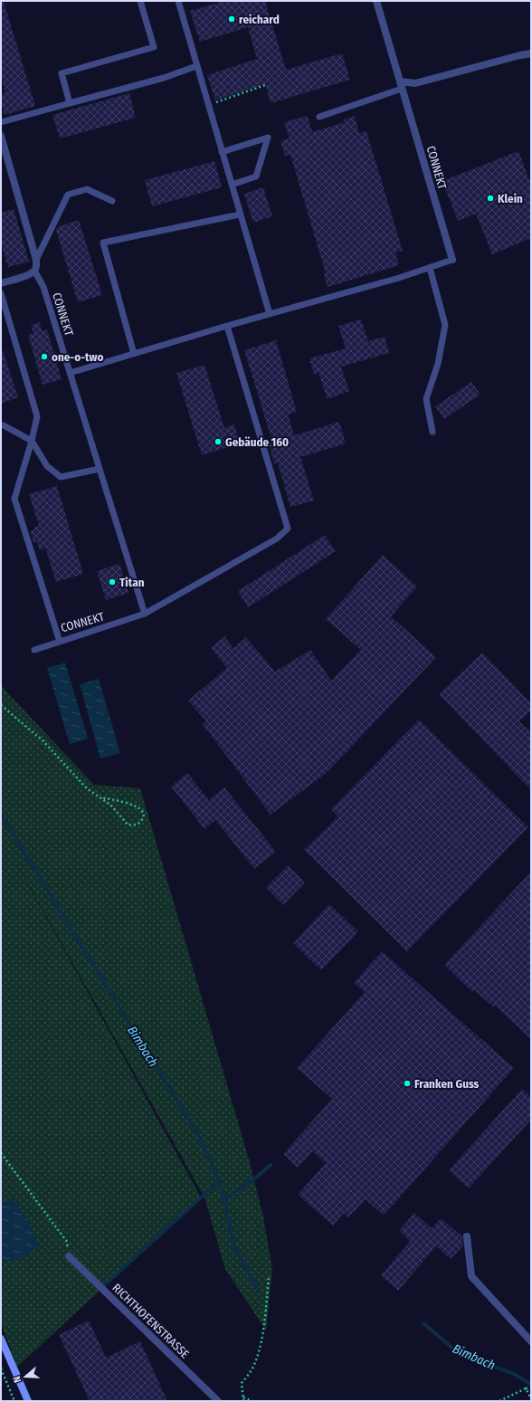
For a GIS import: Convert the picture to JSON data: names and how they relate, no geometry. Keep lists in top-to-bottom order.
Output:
{
  "streets": {
    "street": ["CONNEKT", "RICHTHOFENSTRASSE"]
  },
  "water": ["Bimbach"],
  "places": [
    "reichard",
    "Klein",
    "one-o-two",
    "Gebäude 160",
    "Titan",
    "Franken Guss"
  ],
  "north": "left"
}
